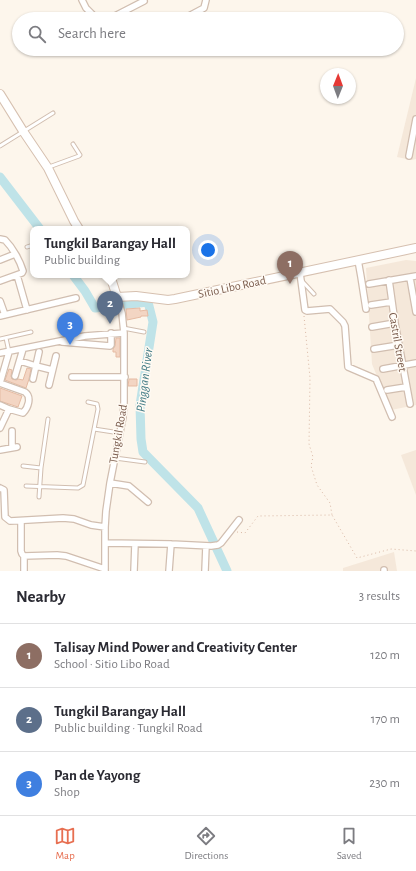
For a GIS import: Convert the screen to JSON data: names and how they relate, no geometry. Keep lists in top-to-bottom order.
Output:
{
  "streets": {
    "street": ["Sitio Libo Road", "Castril Street", "Tungkil Road"]
  },
  "crossings": [
    ["Sitio Libo Road", "Tungkil Road"]
  ],
  "water": ["Pinggan River"],
  "north": "top",
  "page": {
    "search": "Search here",
    "popup": ["Tungkil Barangay Hall", "Public building"],
    "pins": ["1", "2", "3"],
    "heading": ["Nearby", "3 results"],
    "list": [
      {
        "mark": "1",
        "name": "Talisay Mind Power and Creativity Center",
        "note": "School · Sitio Libo Road",
        "value": "120 m"
      },
      {
        "mark": "2",
        "name": "Tungkil Barangay Hall",
        "note": "Public building · Tungkil Road",
        "value": "170 m"
      },
      {
        "mark": "3",
        "name": "Pan de Yayong",
        "note": "Shop",
        "value": "230 m"
      }
    ],
    "nav": ["Map", "Directions", "Saved"]
  }
}
